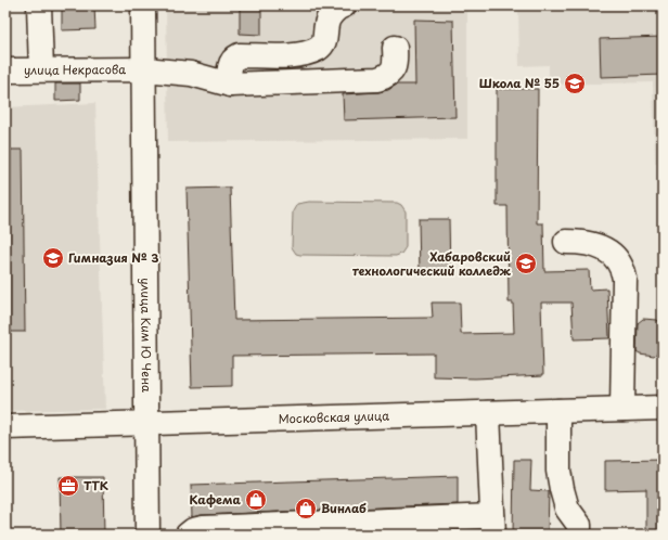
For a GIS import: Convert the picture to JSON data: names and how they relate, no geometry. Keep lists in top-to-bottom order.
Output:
{
  "streets": {
    "street": ["улица Некрасова", "улица Ким Ю Чена", "Московская улица"]
  },
  "crossings": [
    ["улица Некрасова", "улица Ким Ю Чена"],
    ["улица Ким Ю Чена", "Московская улица"]
  ],
  "places": {
    "school or university": ["Школа № 55", "Гимназия № 3", "Хабаровский технологический колледж"],
    "office": ["ТТК"],
    "shop": ["Кафема", "Винлаб"]
  }
}
